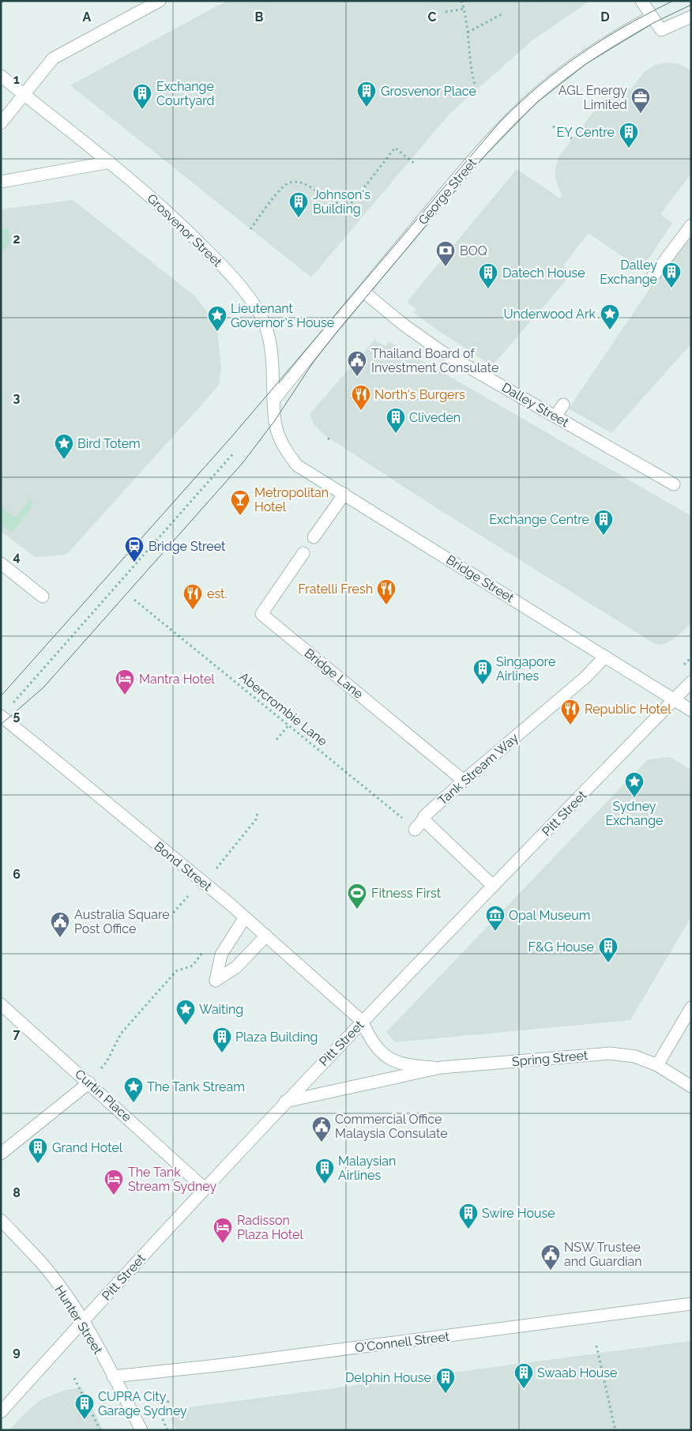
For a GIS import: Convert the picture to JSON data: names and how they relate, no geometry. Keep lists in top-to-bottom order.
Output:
{
  "streets": {
    "street": [
      "George Street",
      "Grosvenor Street",
      "Dalley Street",
      "Bridge Street",
      "Bridge Lane",
      "Tank Stream Way",
      "Pitt Street",
      "Bond Street",
      "Spring Street",
      "Curtin Place",
      "Hunter Street",
      "O'Connell Street"
    ],
    "path": ["Abercrombie Lane"]
  },
  "crossings": [
    ["George Street", "Grosvenor Street"],
    ["George Street", "Dalley Street"],
    ["Grosvenor Street", "Bridge Street"],
    ["Bridge Street", "Tank Stream Way"],
    ["Bridge Street", "Pitt Street"],
    ["Bridge Lane", "Tank Stream Way"],
    ["Abercrombie Lane", "Tank Stream Way"],
    ["Pitt Street", "Bond Street"],
    ["Pitt Street", "Spring Street"],
    ["Pitt Street", "Curtin Place"],
    ["Pitt Street", "Hunter Street"],
    ["Bond Street", "Spring Street"],
    ["Hunter Street", "O'Connell Street"]
  ],
  "places": {
    "building": [
      "Grosvenor Place",
      "Exchange Courtyard",
      "EY Centre",
      "Johnson's Building",
      "Dalley Exchange",
      "Datech House",
      "Cliveden",
      "Exchange Centre",
      "Singapore Airlines",
      "F&G House",
      "Plaza Building",
      "Grand Hotel",
      "Malaysian Airlines",
      "Swire House",
      "Swaab House",
      "Delphin House",
      "CUPRA City Garage Sydney"
    ],
    "office": ["AGL Energy Limited"],
    "bank": ["BOQ"],
    "place": [
      "Underwood Ark",
      "Lieutenant Governor's House",
      "Bird Totem",
      "Sydney Exchange",
      "Waiting",
      "The Tank Stream"
    ],
    "public building": [
      "Thailand Board of Investment Consulate",
      "Australia Square Post Office",
      "Commercial Office Malaysia Consulate",
      "NSW Trustee and Guardian"
    ],
    "restaurant": [
      "North's Burgers",
      "Fratelli Fresh",
      "est.",
      "Republic Hotel"
    ],
    "bar": ["Metropolitan Hotel"],
    "station": ["Bridge Street"],
    "hotel": ["Mantra Hotel", "The Tank Stream Sydney", "Radisson Plaza Hotel"],
    "sports": ["Fitness First"],
    "museum": ["Opal Museum"]
  },
  "grid": {
    "columns": [
      "A",
      "B",
      "C",
      "D"
    ],
    "rows": [
      "1",
      "2",
      "3",
      "4",
      "5",
      "6",
      "7",
      "8",
      "9"
    ]
  }
}
